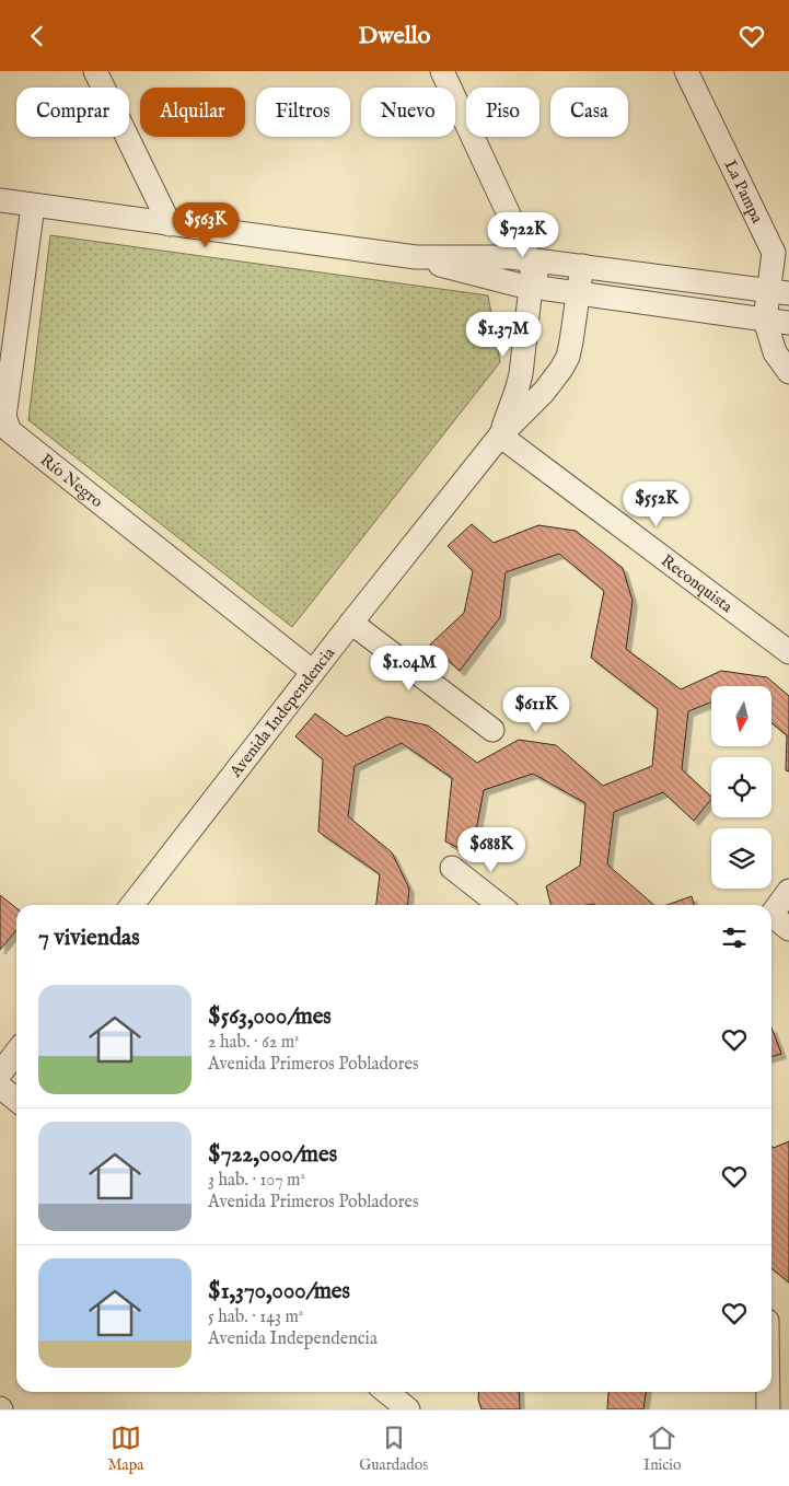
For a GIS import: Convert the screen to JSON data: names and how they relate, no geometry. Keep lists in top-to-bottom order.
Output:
{
  "streets": {
    "street": [
      "La Pampa",
      "Río Negro",
      "Reconquista",
      "Avenida Independencia"
    ]
  },
  "crossings": [
    ["Río Negro", "Avenida Independencia"],
    ["Reconquista", "Avenida Independencia"]
  ],
  "north": "bottom",
  "page": {
    "header": "Dwello",
    "chip": [
      "Comprar",
      "Alquilar",
      "Filtros",
      "Nuevo",
      "Piso",
      "Casa"
    ],
    "price": [
      "$563K",
      "$722K",
      "$1.37M",
      "$552K",
      "$1.04M",
      "$611K",
      "$688K"
    ],
    "heading": "7 viviendas",
    "list": [
      {
        "name": "$563,000/mes",
        "note": "2 hab. · 62 m² · Avenida Primeros Pobladores"
      },
      {
        "name": "$722,000/mes",
        "note": "3 hab. · 107 m² · Avenida Primeros Pobladores"
      },
      {
        "name": "$1,370,000/mes",
        "note": "5 hab. · 143 m² · Avenida Independencia"
      }
    ],
    "tabs": ["Mapa", "Guardados", "Inicio"]
  }
}
